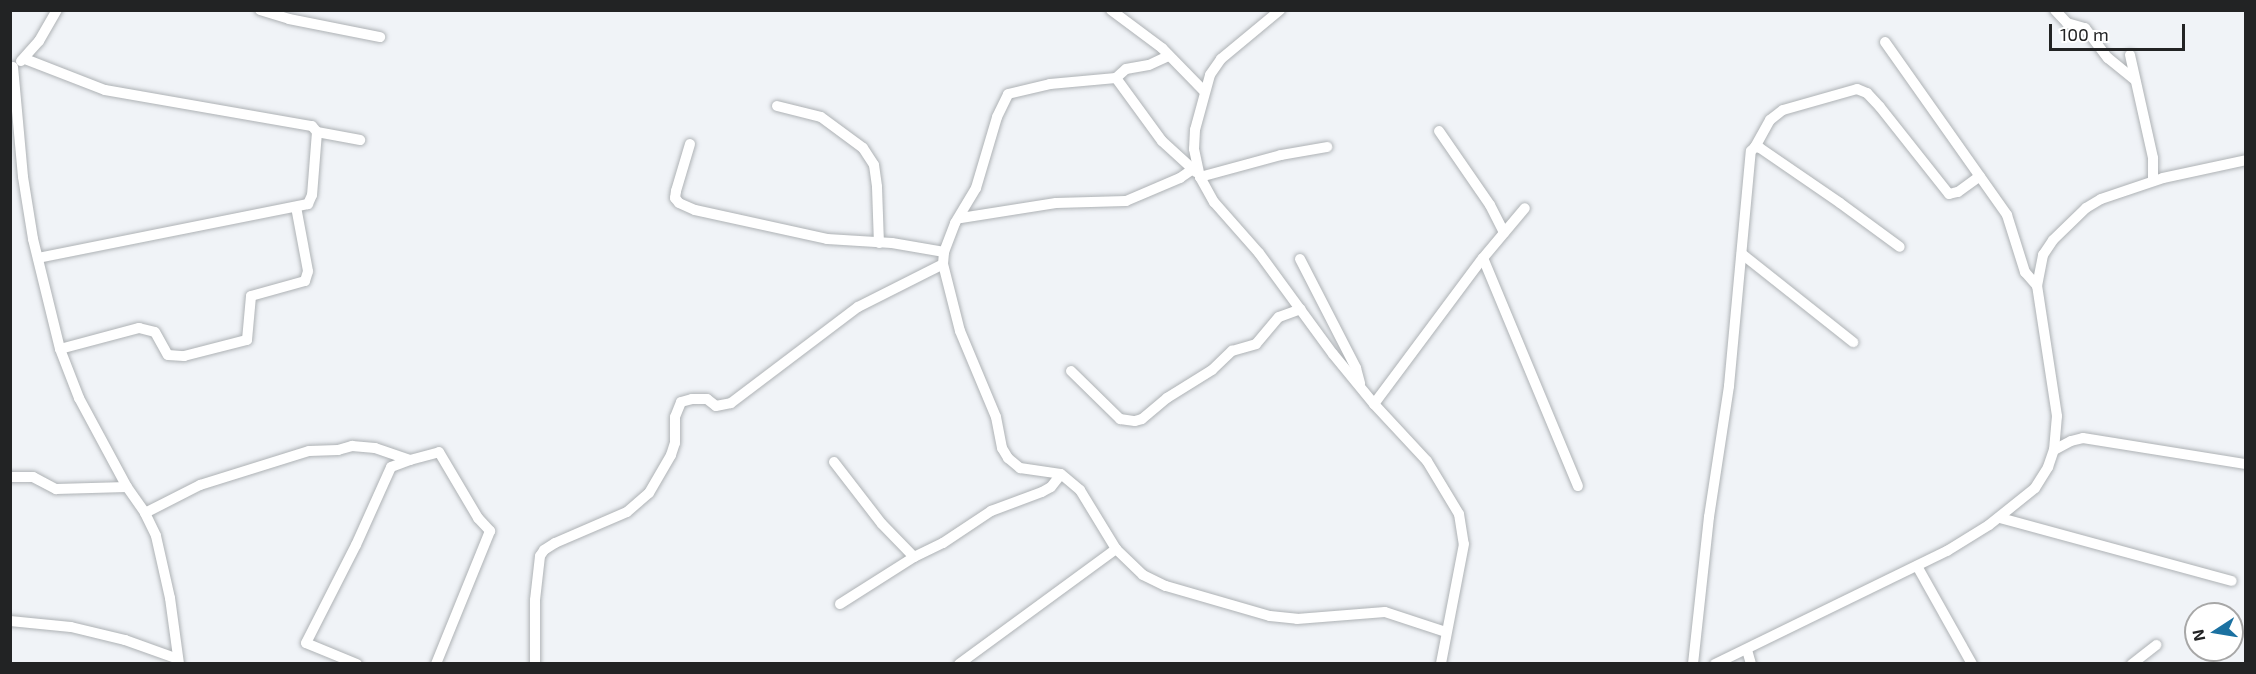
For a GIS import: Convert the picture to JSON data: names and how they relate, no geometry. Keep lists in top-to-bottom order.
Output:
{
  "scale_bar": "100 m",
  "north": "left"
}
